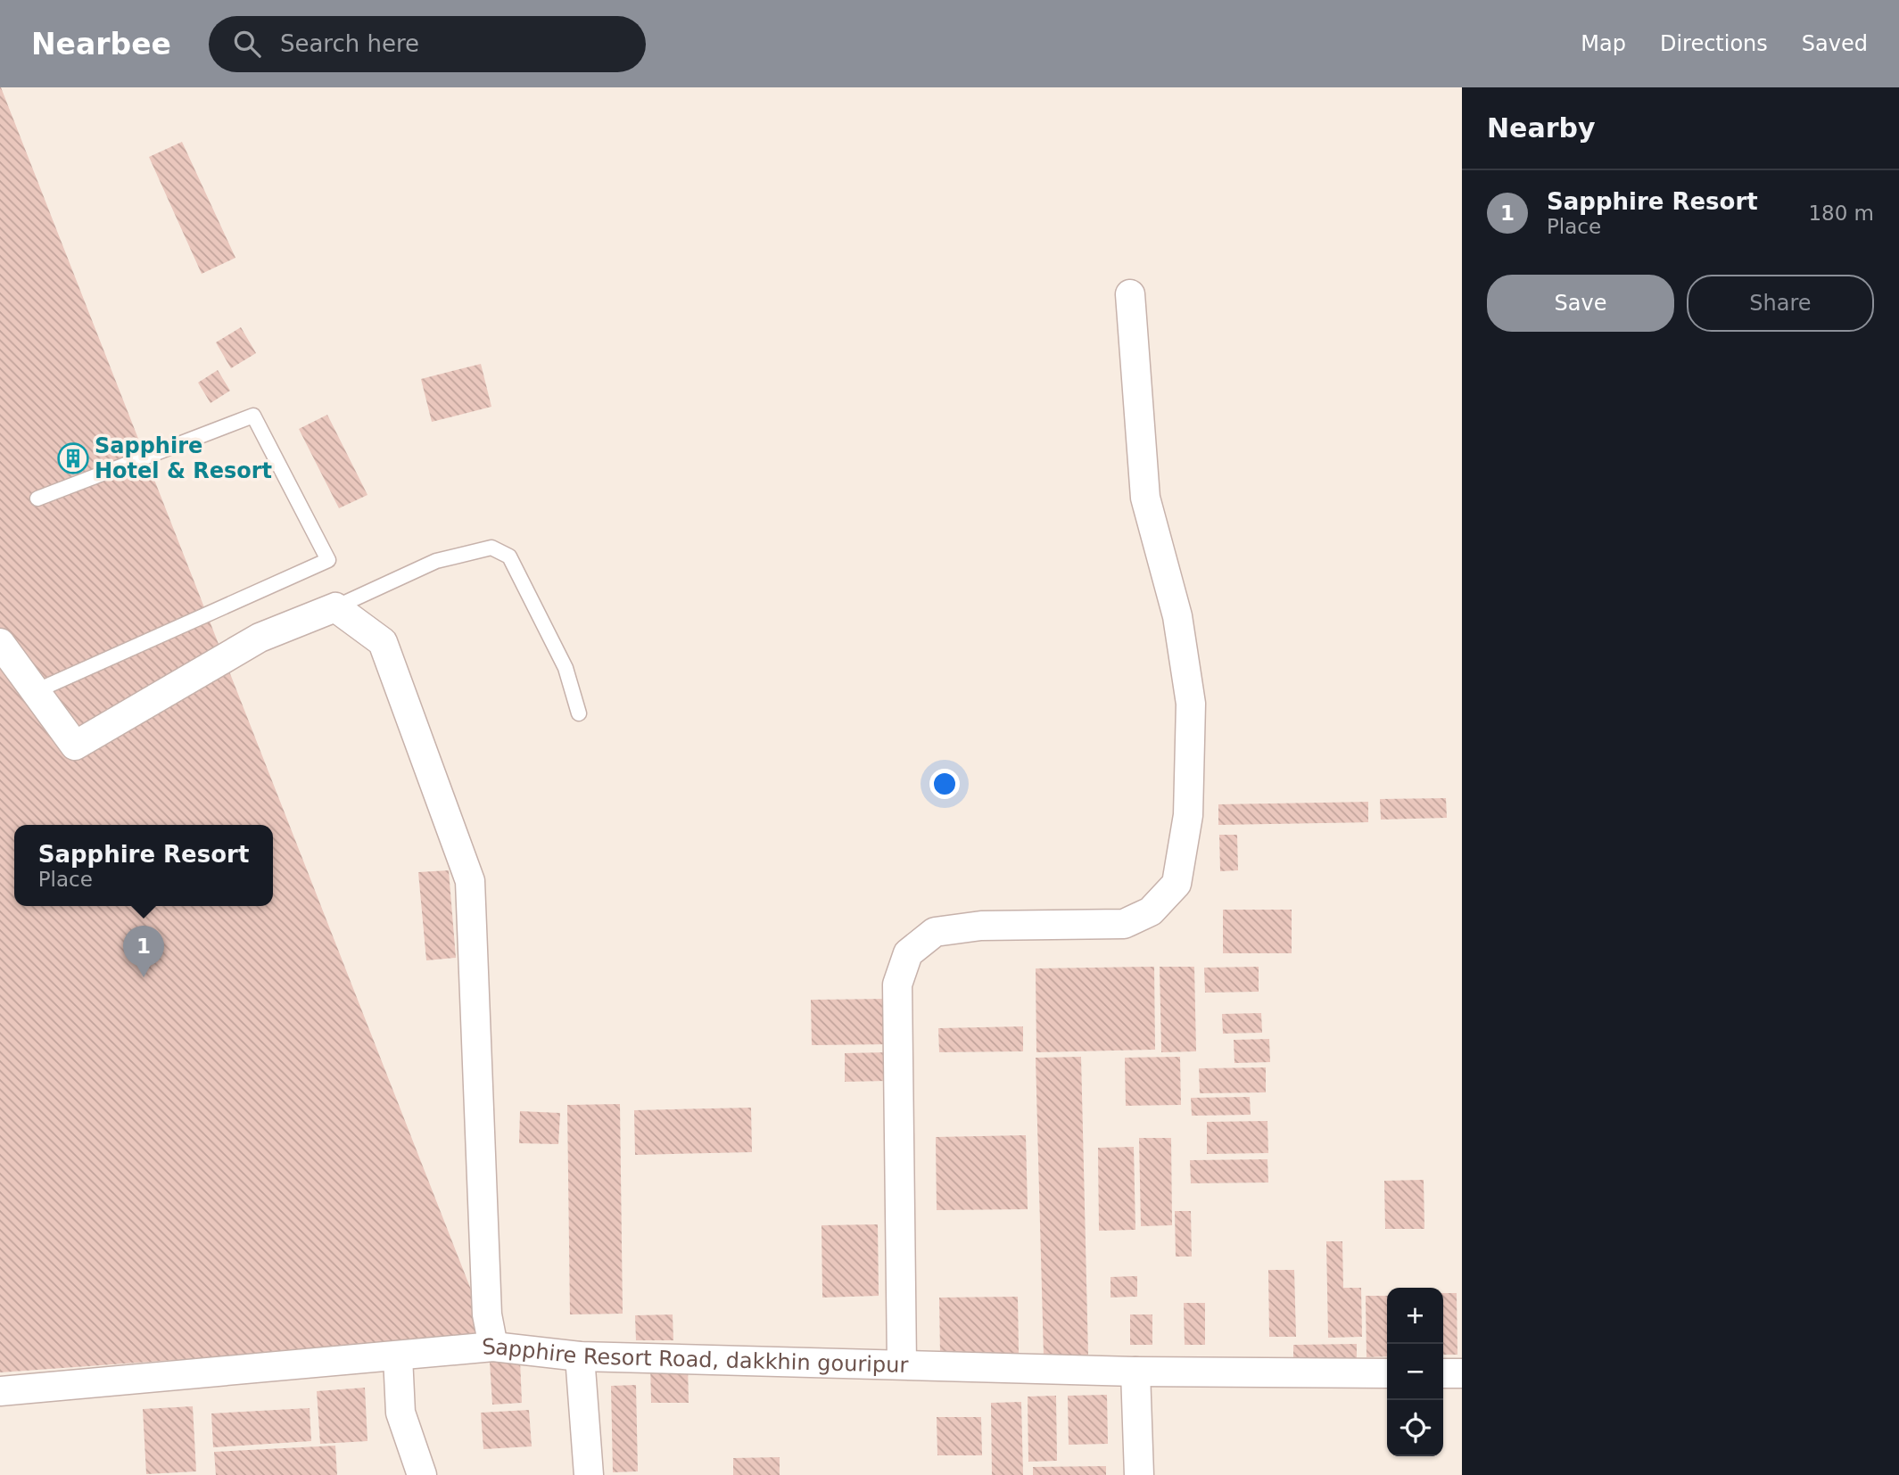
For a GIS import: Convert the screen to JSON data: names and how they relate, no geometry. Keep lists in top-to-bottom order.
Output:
{
  "streets": {
    "street": ["Sapphire Resort Road, dakkhin gouripur"]
  },
  "places": {
    "building": ["Sapphire Hotel & Resort"]
  },
  "page": {
    "header": "Nearbee",
    "search": "Search here",
    "nav": ["Map", "Directions", "Saved"],
    "heading": "Nearby",
    "list": [
      {
        "mark": "1",
        "name": "Sapphire Resort",
        "note": "Place",
        "value": "180 m"
      }
    ],
    "buttons": ["Save", "Share"],
    "popup": ["Sapphire Resort", "Place"],
    "pins": "1",
    "map_buttons": ["+", "−"]
  }
}
